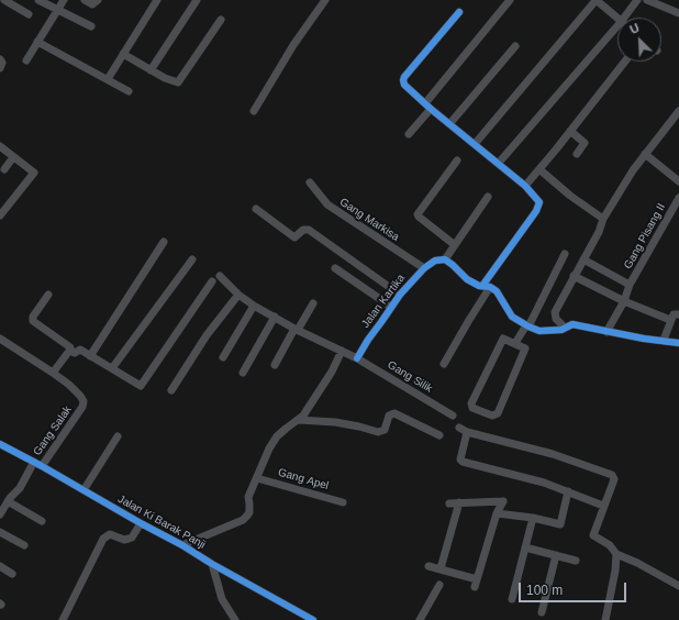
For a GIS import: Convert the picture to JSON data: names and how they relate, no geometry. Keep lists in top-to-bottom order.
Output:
{
  "streets": {
    "street": [
      "Gang Markisa",
      "Gang Pisang II",
      "Jalan Kartika",
      "Gang Silik",
      "Gang Salak",
      "Gang Apel",
      "Jalan Ki Barak Panji"
    ]
  },
  "crossings": [
    ["Gang Markisa", "Jalan Kartika"],
    ["Jalan Kartika", "Gang Silik"],
    ["Gang Salak", "Jalan Ki Barak Panji"]
  ],
  "scale_bar": "100 m",
  "north": "top left"
}
